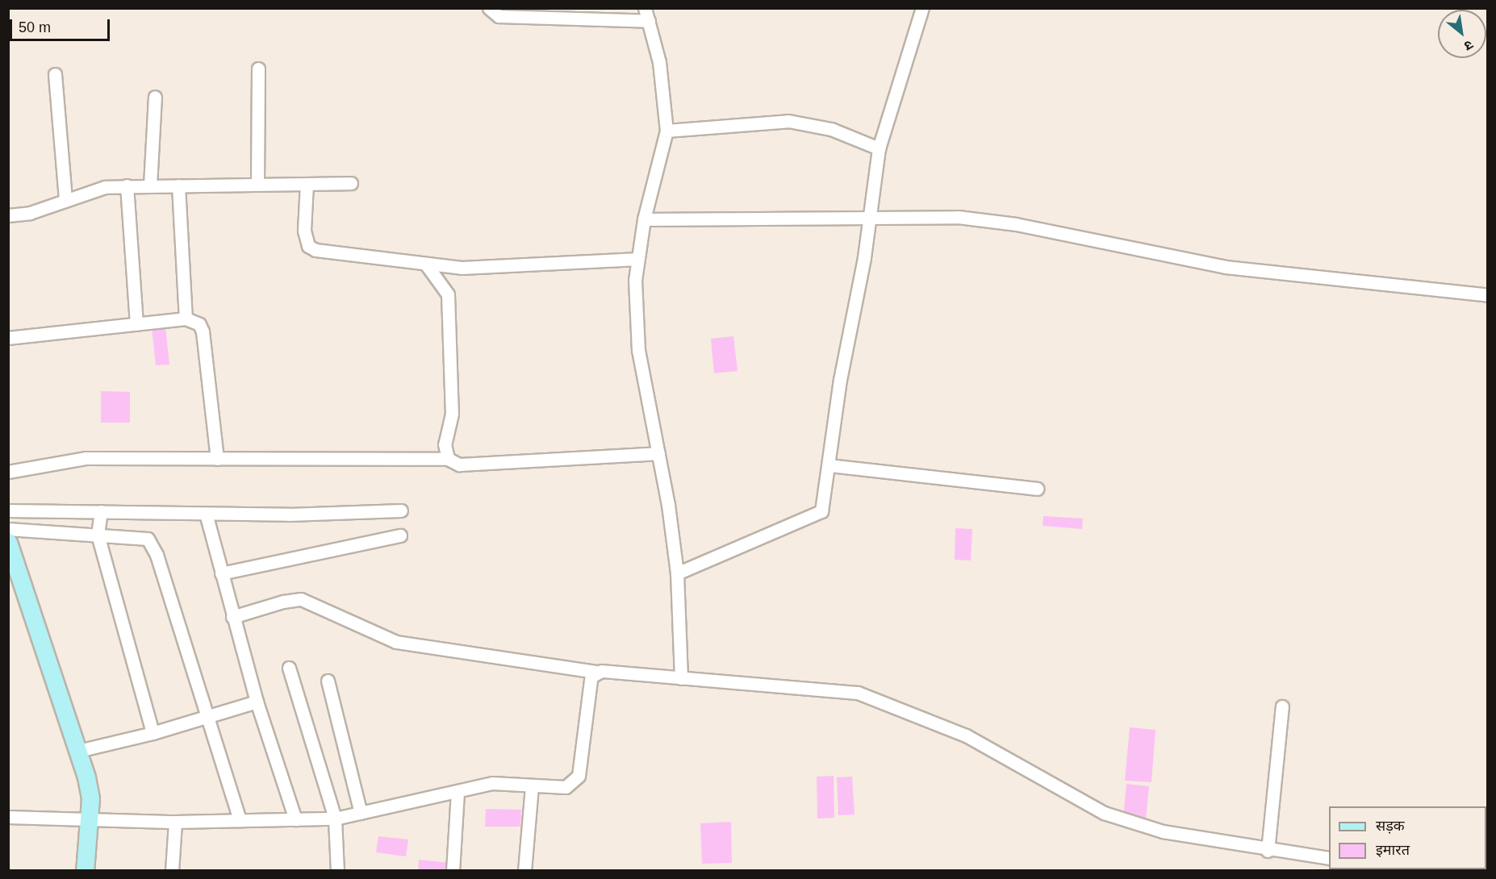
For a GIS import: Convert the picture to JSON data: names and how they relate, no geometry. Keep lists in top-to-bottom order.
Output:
{
  "legend": ["सड़क", "इमारत"],
  "scale_bar": "50 m",
  "north": "bottom right"
}
